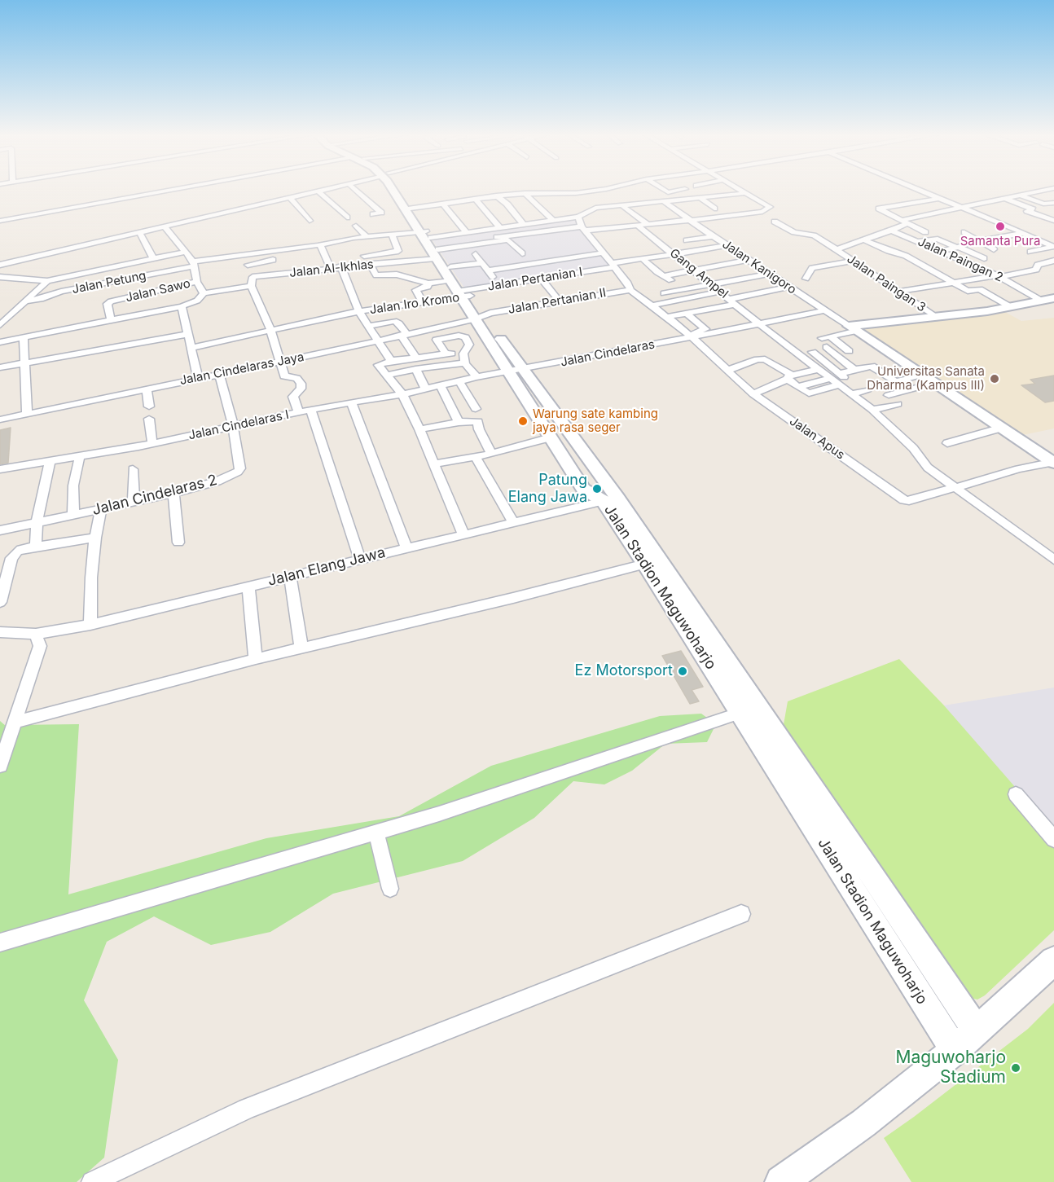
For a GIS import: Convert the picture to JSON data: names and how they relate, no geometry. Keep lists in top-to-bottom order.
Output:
{
  "streets": {
    "main road": ["Jalan Stadion Maguwoharjo"],
    "street": [
      "Jalan Paingan 2",
      "Jalan Kanigoro",
      "Jalan Al-Ikhlas",
      "Gang Ampel",
      "Jalan Pertanian I",
      "Jalan Petung",
      "Jalan Paingan 3",
      "Jalan Sawo",
      "Jalan Pertanian II",
      "Jalan Iro Kromo",
      "Jalan Cindelaras",
      "Jalan Cindelaras Jaya",
      "Jalan Cindelaras I",
      "Jalan Apus",
      "Jalan Cindelaras 2",
      "Jalan Elang Jawa"
    ]
  },
  "crossings": [
    ["Jalan Kanigoro", "Jalan Pertanian I"],
    ["Jalan Kanigoro", "Jalan Cindelaras"],
    ["Jalan Al-Ikhlas", "Jalan Pertanian I"],
    ["Jalan Al-Ikhlas", "Jalan Petung"],
    ["Jalan Al-Ikhlas", "Jalan Iro Kromo"],
    ["Jalan Al-Ikhlas", "Jalan Stadion Maguwoharjo"],
    ["Gang Ampel", "Jalan Pertanian I"],
    ["Gang Ampel", "Jalan Cindelaras"],
    ["Gang Ampel", "Jalan Apus"],
    ["Jalan Pertanian I", "Jalan Petung"],
    ["Jalan Pertanian I", "Jalan Iro Kromo"],
    ["Jalan Pertanian I", "Jalan Stadion Maguwoharjo"],
    ["Jalan Petung", "Jalan Iro Kromo"],
    ["Jalan Petung", "Jalan Stadion Maguwoharjo"],
    ["Jalan Pertanian II", "Jalan Cindelaras Jaya"],
    ["Jalan Pertanian II", "Jalan Apus"],
    ["Jalan Pertanian II", "Jalan Stadion Maguwoharjo"],
    ["Jalan Iro Kromo", "Jalan Stadion Maguwoharjo"],
    ["Jalan Cindelaras", "Jalan Cindelaras I"],
    ["Jalan Cindelaras", "Jalan Apus"],
    ["Jalan Cindelaras", "Jalan Stadion Maguwoharjo"],
    ["Jalan Cindelaras Jaya", "Jalan Cindelaras 2"],
    ["Jalan Cindelaras Jaya", "Jalan Stadion Maguwoharjo"],
    ["Jalan Cindelaras I", "Jalan Cindelaras 2"],
    ["Jalan Cindelaras I", "Jalan Stadion Maguwoharjo"],
    ["Jalan Elang Jawa", "Jalan Stadion Maguwoharjo"]
  ],
  "places": [
    "Samanta Pura",
    "Universitas Sanata Dharma (Kampus III)",
    "Warung sate kambing jaya rasa seger",
    "Patung Elang Jawa",
    "Ez Motorsport",
    "Maguwoharjo Stadium"
  ]
}
